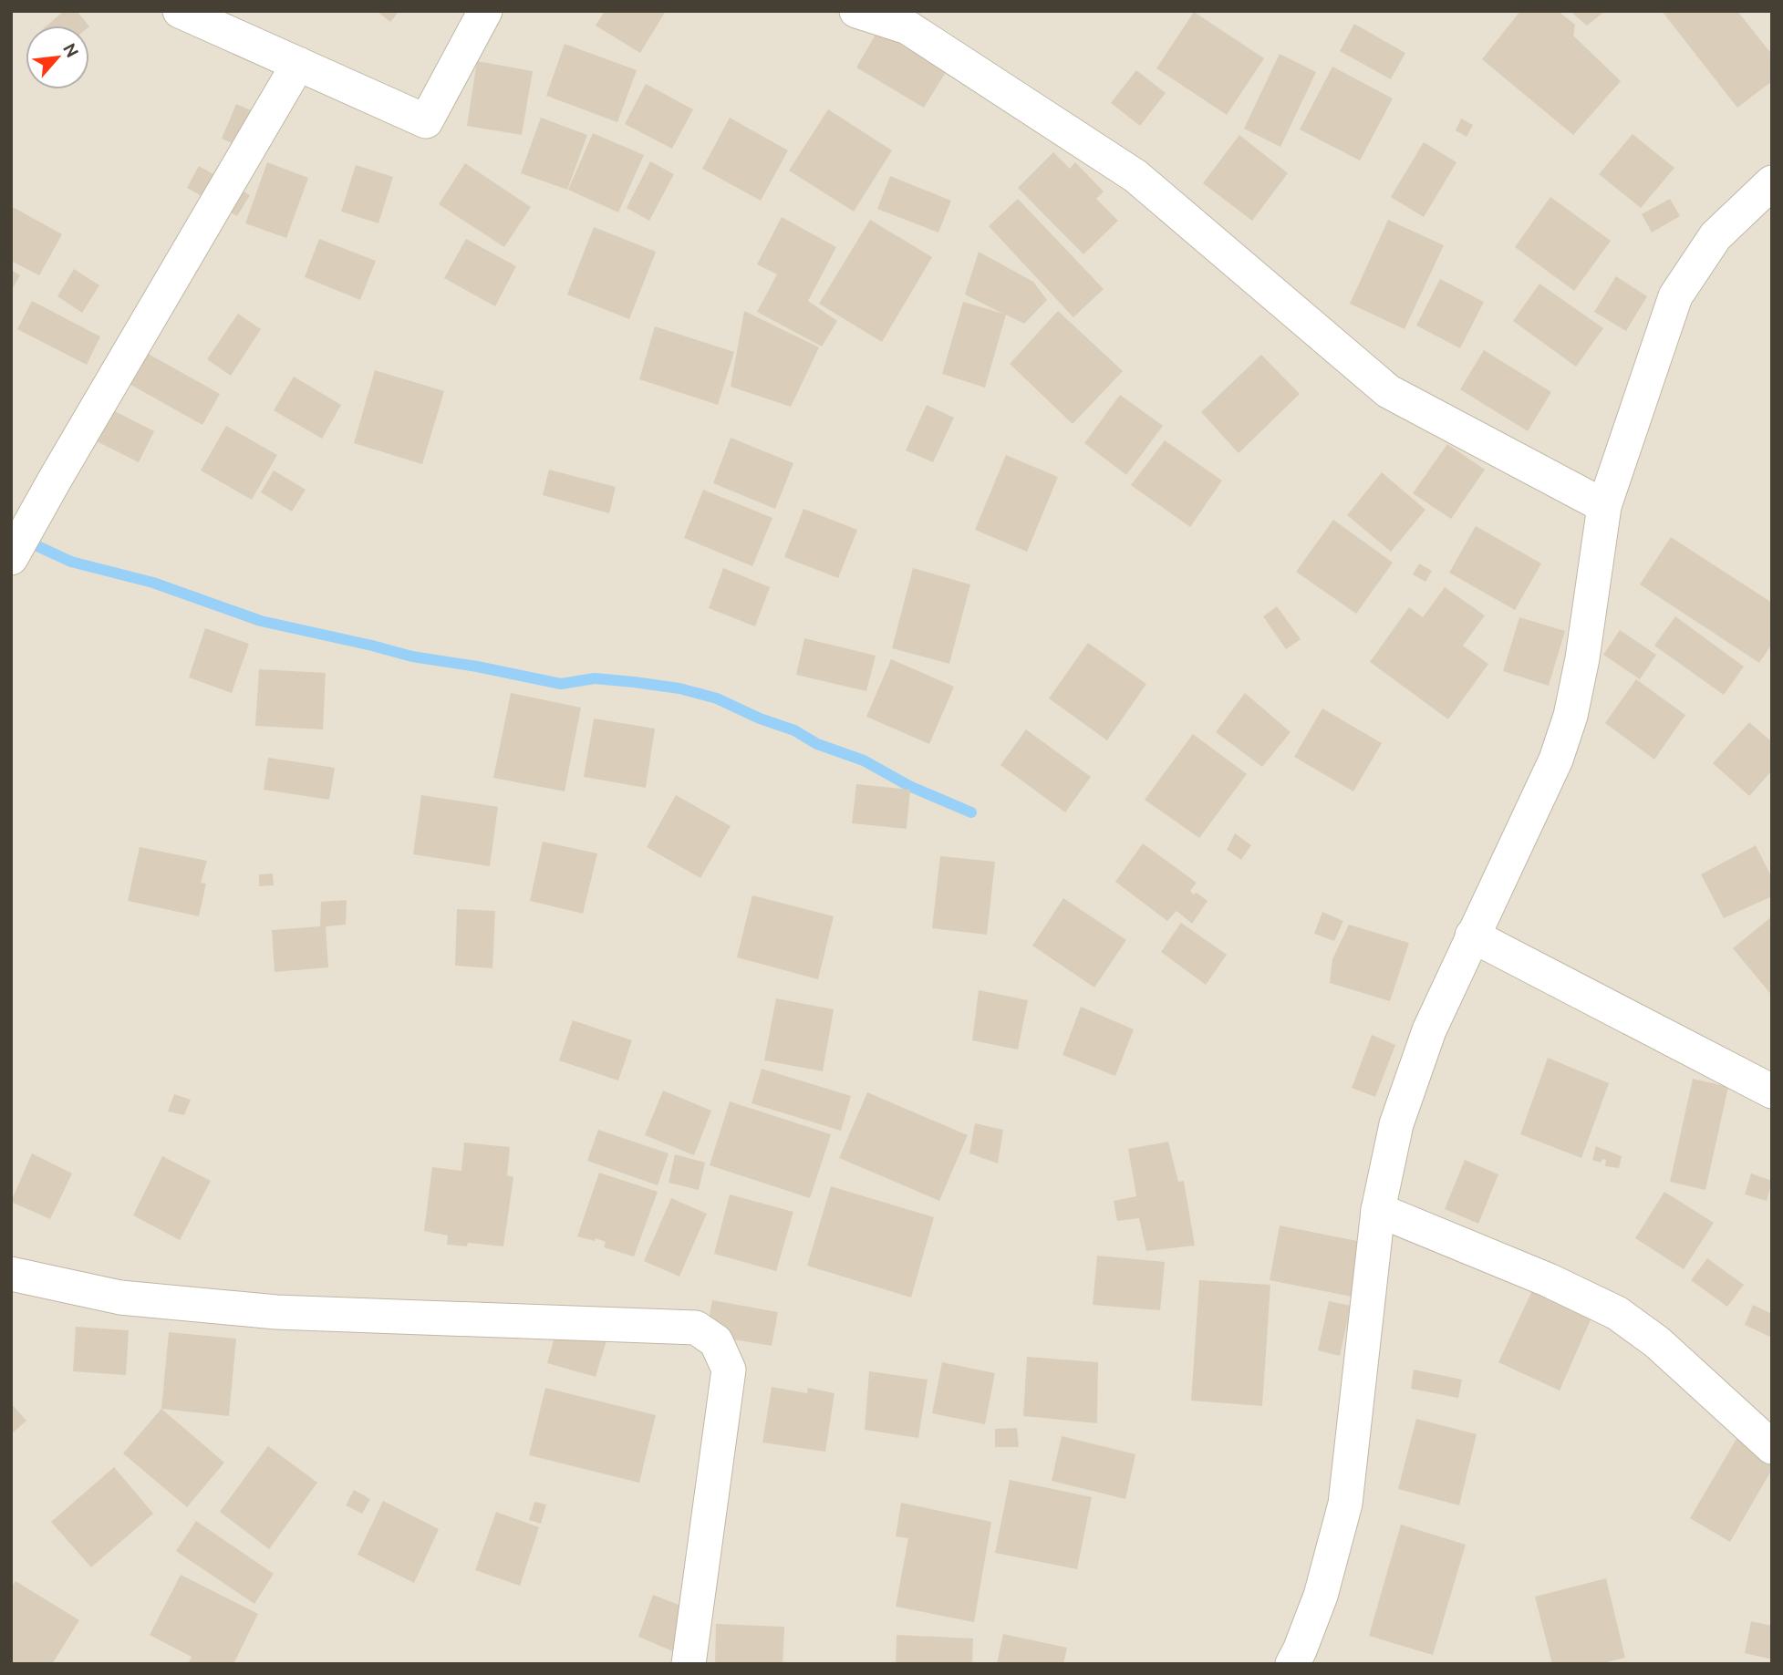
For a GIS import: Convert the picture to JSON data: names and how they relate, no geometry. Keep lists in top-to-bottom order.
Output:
{
  "north": "top right"
}
